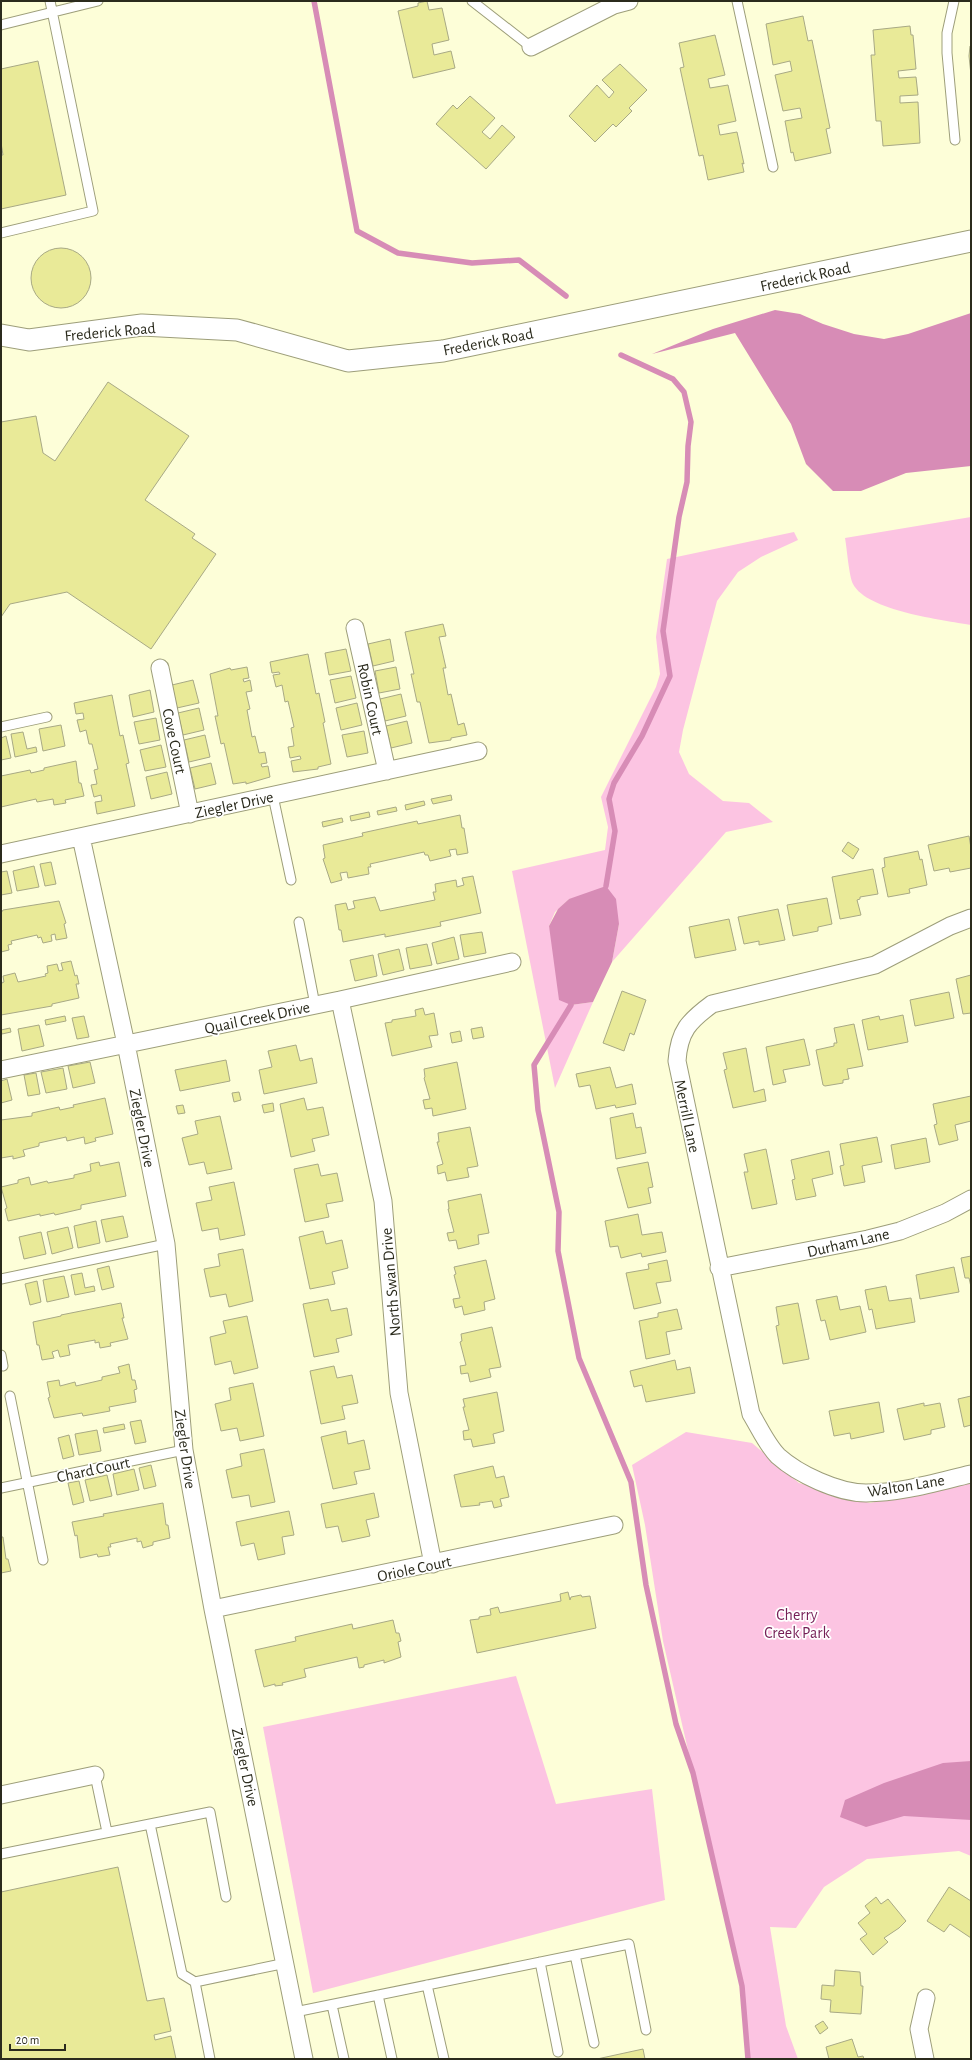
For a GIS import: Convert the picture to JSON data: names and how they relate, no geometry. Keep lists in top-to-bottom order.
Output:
{
  "streets": {
    "street": [
      "Frederick Road",
      "Robin Court",
      "Cove Court",
      "Ziegler Drive",
      "Quail Creek Drive",
      "Merrill Lane",
      "Durham Lane",
      "North Swan Drive",
      "Walton Lane",
      "Oriole Court"
    ],
    "lane": ["Chard Court"]
  },
  "crossings": [
    ["Robin Court", "Ziegler Drive"],
    ["Cove Court", "Ziegler Drive"],
    ["Ziegler Drive", "Quail Creek Drive"],
    ["Ziegler Drive", "Chard Court"],
    ["Ziegler Drive", "Oriole Court"],
    ["Quail Creek Drive", "North Swan Drive"],
    ["Merrill Lane", "Durham Lane"],
    ["Merrill Lane", "Walton Lane"],
    ["North Swan Drive", "Oriole Court"]
  ],
  "parks": ["Cherry Creek Park"],
  "scale_bar": "20 m"
}
